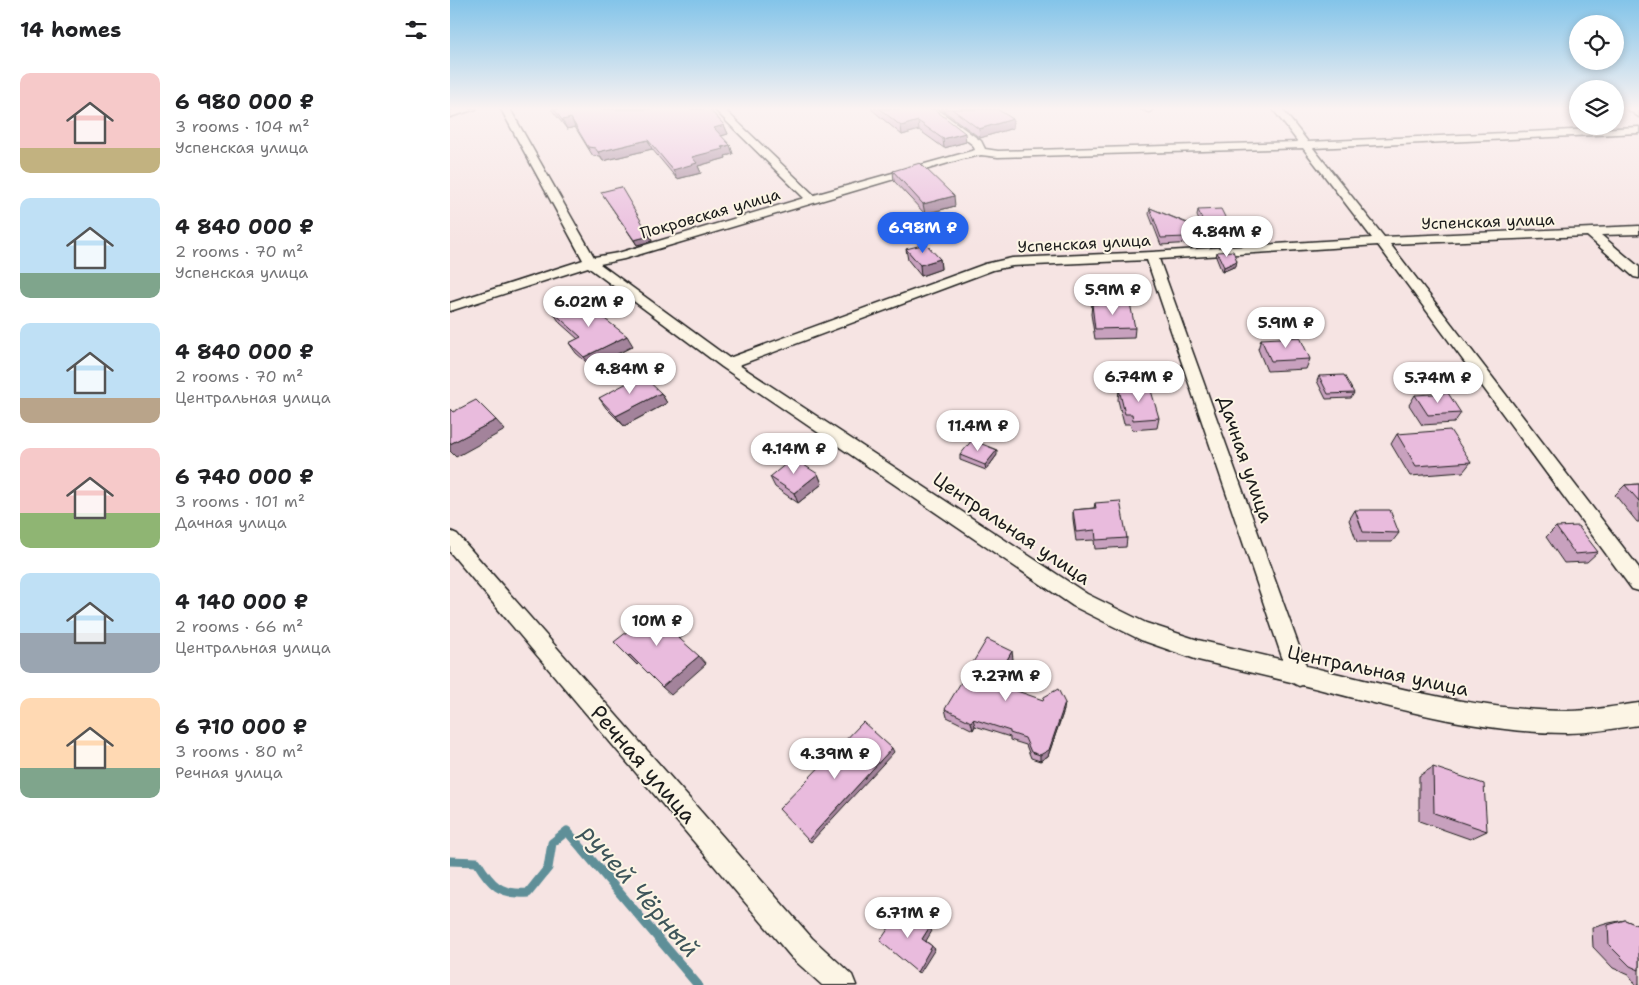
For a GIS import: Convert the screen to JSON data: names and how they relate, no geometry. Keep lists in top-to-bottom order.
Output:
{
  "streets": {
    "street": [
      "Покровская улица",
      "Успенская улица",
      "Дачная улица",
      "Центральная улица",
      "Речная улица"
    ]
  },
  "crossings": [
    ["Покровская улица", "Центральная улица"],
    ["Успенская улица", "Дачная улица"],
    ["Успенская улица", "Центральная улица"],
    ["Дачная улица", "Центральная улица"]
  ],
  "water": ["ручей Чёрный"],
  "page": {
    "heading": "14 homes",
    "list": [
      {
        "name": "6 980 000 ₽",
        "note": "3 rooms · 104 m² · Успенская улица"
      },
      {
        "name": "4 840 000 ₽",
        "note": "2 rooms · 70 m² · Успенская улица"
      },
      {
        "name": "4 840 000 ₽",
        "note": "2 rooms · 70 m² · Центральная улица"
      },
      {
        "name": "6 740 000 ₽",
        "note": "3 rooms · 101 m² · Дачная улица"
      },
      {
        "name": "4 140 000 ₽",
        "note": "2 rooms · 66 m² · Центральная улица"
      },
      {
        "name": "6 710 000 ₽",
        "note": "3 rooms · 80 m² · Речная улица"
      }
    ],
    "price": [
      "6.98M ₽",
      "4.84M ₽",
      "5.9M ₽",
      "6.02M ₽",
      "5.9M ₽",
      "4.84M ₽",
      "6.74M ₽",
      "5.74M ₽",
      "11.4M ₽",
      "4.14M ₽",
      "10M ₽",
      "7.27M ₽",
      "4.39M ₽",
      "6.71M ₽"
    ]
  }
}
